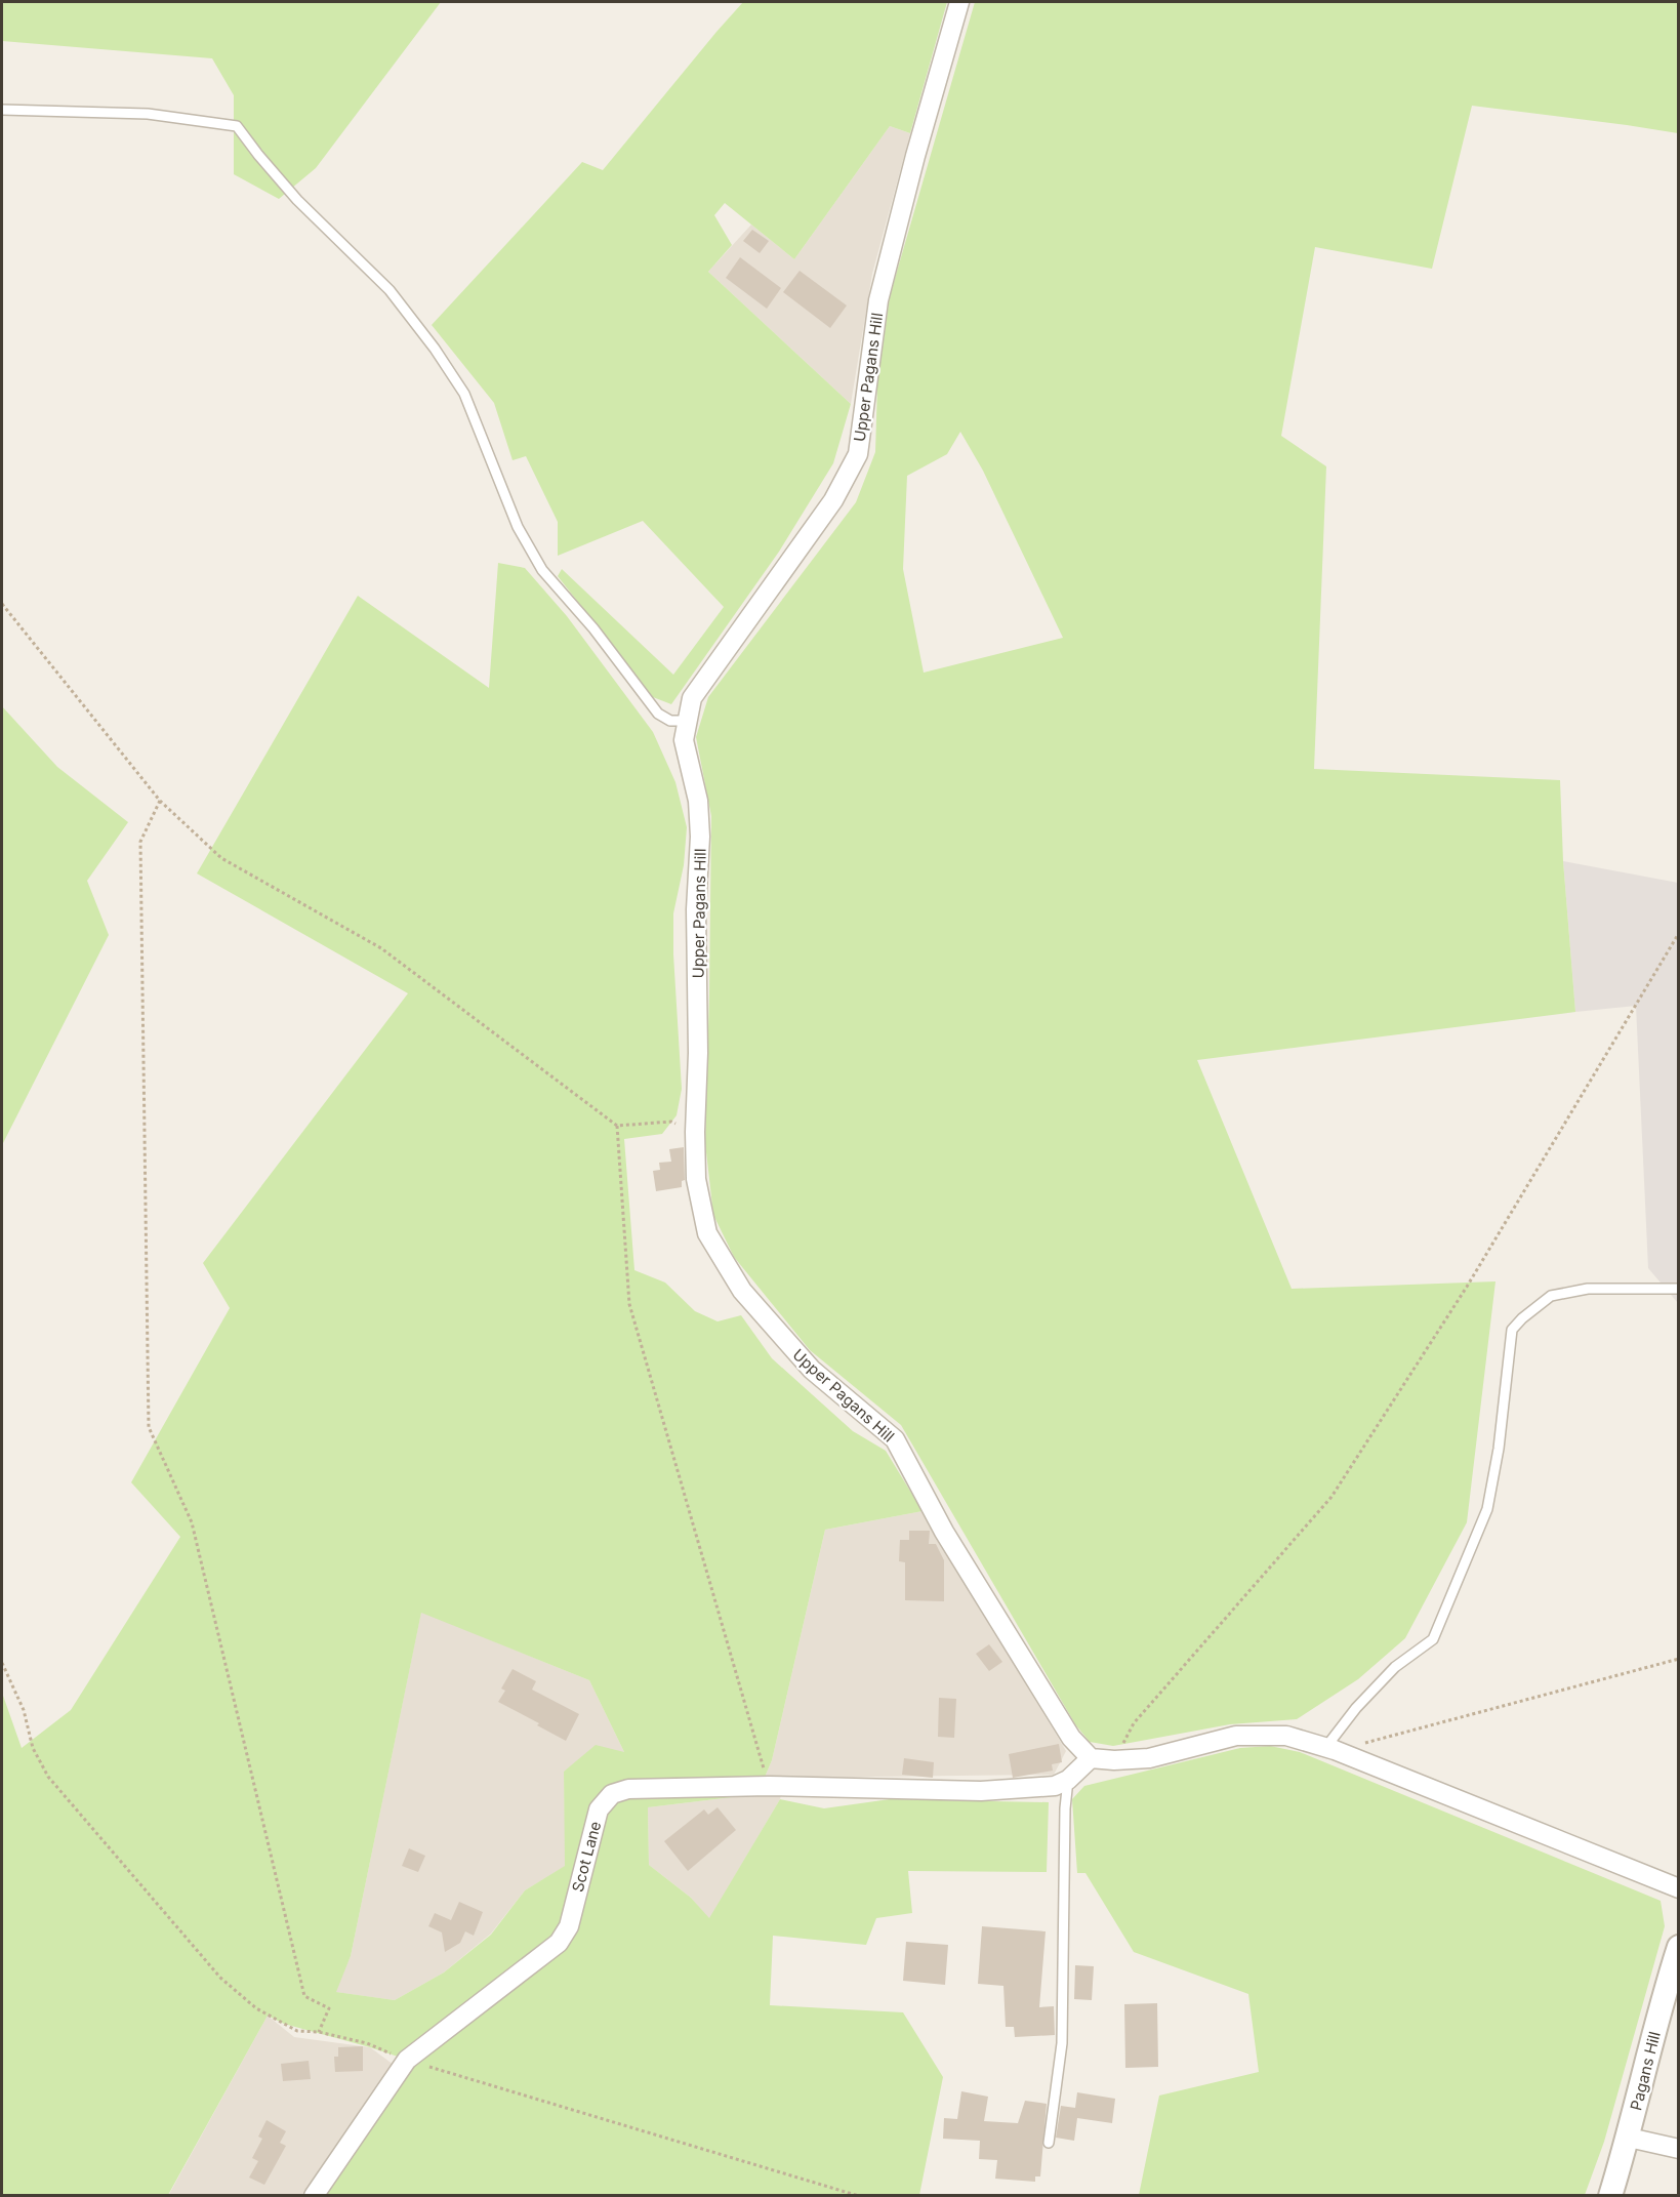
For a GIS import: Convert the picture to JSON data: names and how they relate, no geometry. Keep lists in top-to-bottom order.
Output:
{
  "streets": {
    "street": ["Upper Pagans Hill", "Scot Lane", "Pagans Hill"]
  },
  "crossings": [
    ["Upper Pagans Hill", "Scot Lane"]
  ]
}
